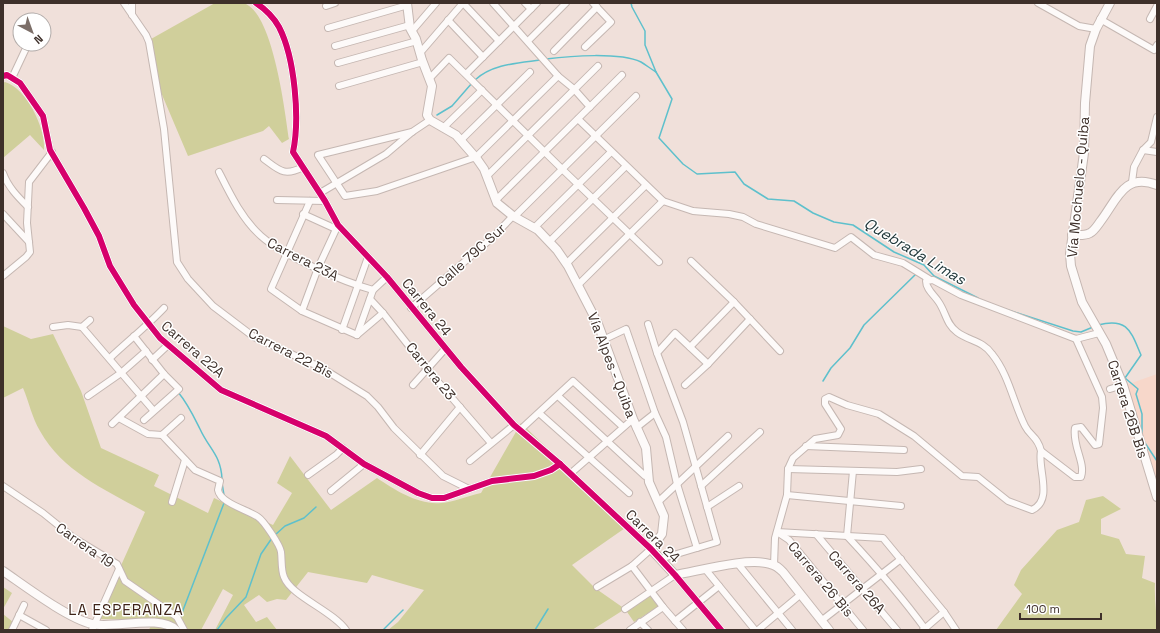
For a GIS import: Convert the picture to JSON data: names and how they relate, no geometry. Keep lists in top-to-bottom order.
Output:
{
  "streets": {
    "street": [
      "Vía Mochuelo - Quiba",
      "Calle 79C Sur",
      "Carrera 23A",
      "Carrera 24",
      "Carrera 22A",
      "Carrera 22 Bis",
      "Vía Alpes - Quiba",
      "Carrera 23",
      "Carrera 26B Bis",
      "Carrera 19",
      "Carrera 26 Bis",
      "Carrera 26A"
    ]
  },
  "crossings": [
    ["Vía Mochuelo - Quiba", "Carrera 26B Bis"],
    ["Calle 79C Sur", "Carrera 24"],
    ["Calle 79C Sur", "Vía Alpes - Quiba"],
    ["Carrera 24", "Vía Alpes - Quiba"],
    ["Carrera 22A", "Carrera 22 Bis"]
  ],
  "districts": ["LA ESPERANZA"],
  "water": ["Quebrada Limas"],
  "scale_bar": "100 m",
  "north": "bottom right"
}
